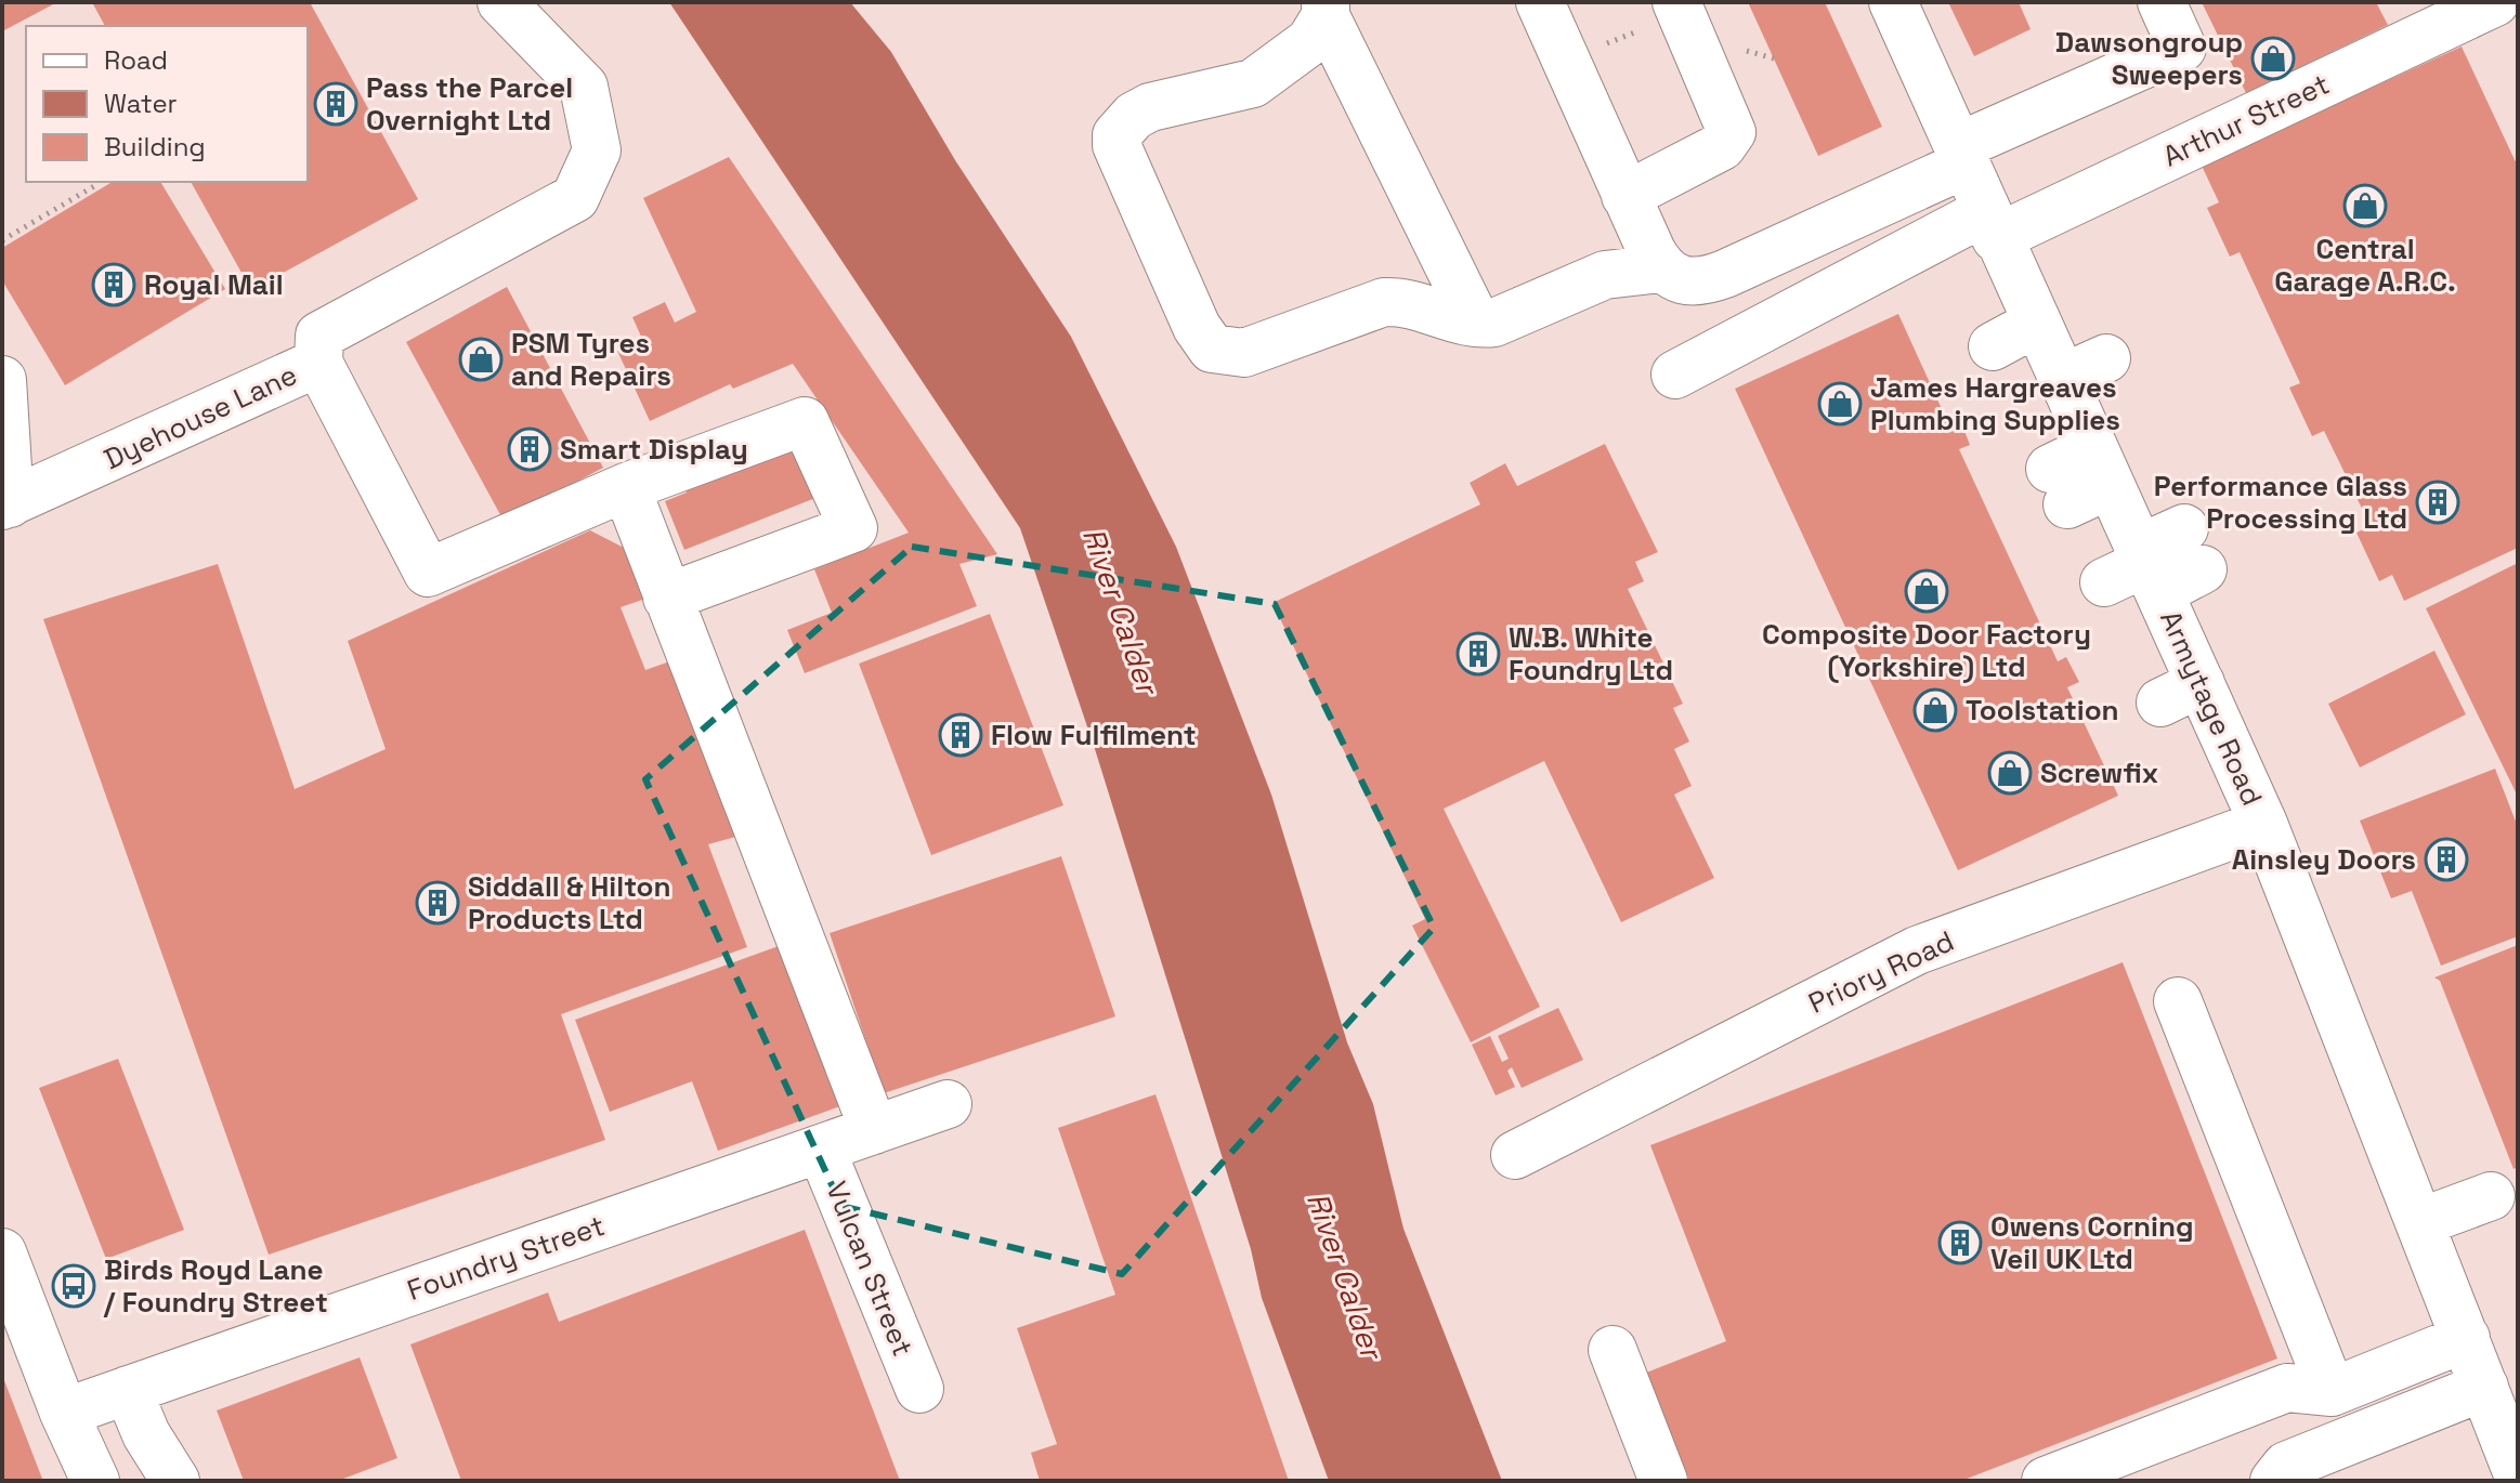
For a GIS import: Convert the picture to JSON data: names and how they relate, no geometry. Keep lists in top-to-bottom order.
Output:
{
  "streets": {
    "street": [
      "Arthur Street",
      "Dyehouse Lane",
      "Armytage Road",
      "Priory Road",
      "Foundry Street",
      "Vulcan Street"
    ]
  },
  "crossings": [
    ["Arthur Street", "Armytage Road"],
    ["Armytage Road", "Priory Road"],
    ["Foundry Street", "Vulcan Street"]
  ],
  "water": ["River Calder"],
  "places": {
    "shop": [
      "Dawsongroup Sweepers",
      "Central Garage A.R.C.",
      "PSM Tyres and Repairs",
      "James Hargreaves Plumbing Supplies",
      "Composite Door Factory (Yorkshire) Ltd",
      "Toolstation",
      "Screwfix"
    ],
    "building": [
      "Pass the Parcel Overnight Ltd",
      "Royal Mail",
      "Smart Display",
      "Performance Glass Processing Ltd",
      "W.B. White Foundry Ltd",
      "Flow Fulfilment",
      "Ainsley Doors",
      "Siddall & Hilton Products Ltd",
      "Owens Corning Veil UK Ltd"
    ],
    "bus stop": ["Birds Royd Lane / Foundry Street"]
  },
  "legend": ["Road", "Water", "Building"]
}
